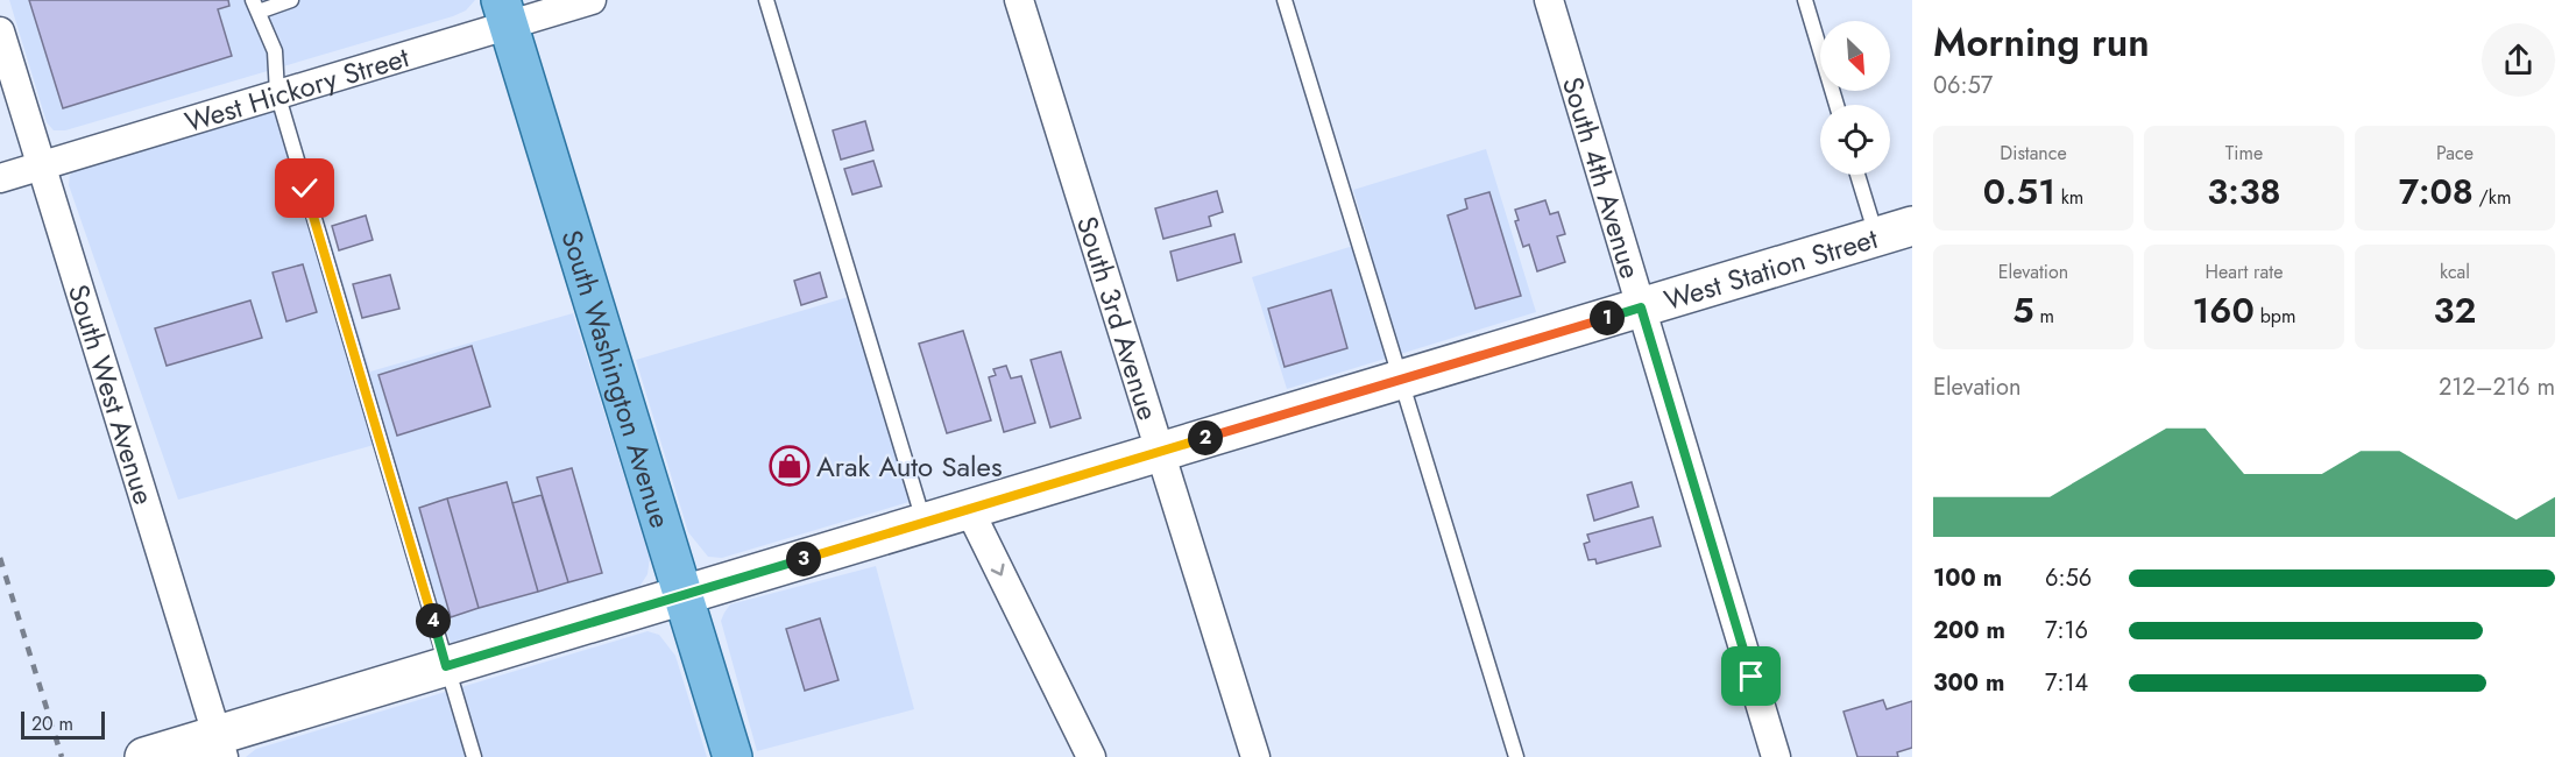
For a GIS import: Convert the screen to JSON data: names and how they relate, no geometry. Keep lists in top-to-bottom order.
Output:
{
  "streets": {
    "main road": ["West Station Street", "South Washington Avenue"],
    "street": [
      "West Hickory Street",
      "South 4th Avenue",
      "South 3rd Avenue",
      "South West Avenue"
    ]
  },
  "crossings": [
    ["West Hickory Street", "South Washington Avenue"],
    ["West Hickory Street", "South West Avenue"],
    ["South 4th Avenue", "West Station Street"],
    ["West Station Street", "South 3rd Avenue"],
    ["West Station Street", "South Washington Avenue"],
    ["West Station Street", "South West Avenue"]
  ],
  "places": {
    "shop": ["Arak Auto Sales"]
  },
  "scale_bar": "20 m",
  "north": "bottom right",
  "page": {
    "heading": ["Morning run", "06:57"],
    "stats": [
      ["Distance", "0.51 km"],
      ["Time", "3:38"],
      ["Pace", "7:08 /km"],
      ["Elevation", "5 m"],
      ["Heart rate", "160 bpm"],
      ["kcal", "32"]
    ],
    "pins": [
      "1",
      "2",
      "3",
      "4"
    ],
    "chart": ["Elevation", "212–216 m"],
    "list": [
      {
        "name": "100 m",
        "note": "6:56"
      },
      {
        "name": "200 m",
        "note": "7:16"
      },
      {
        "name": "300 m",
        "note": "7:14"
      }
    ],
    "scale": "20 m"
  }
}
